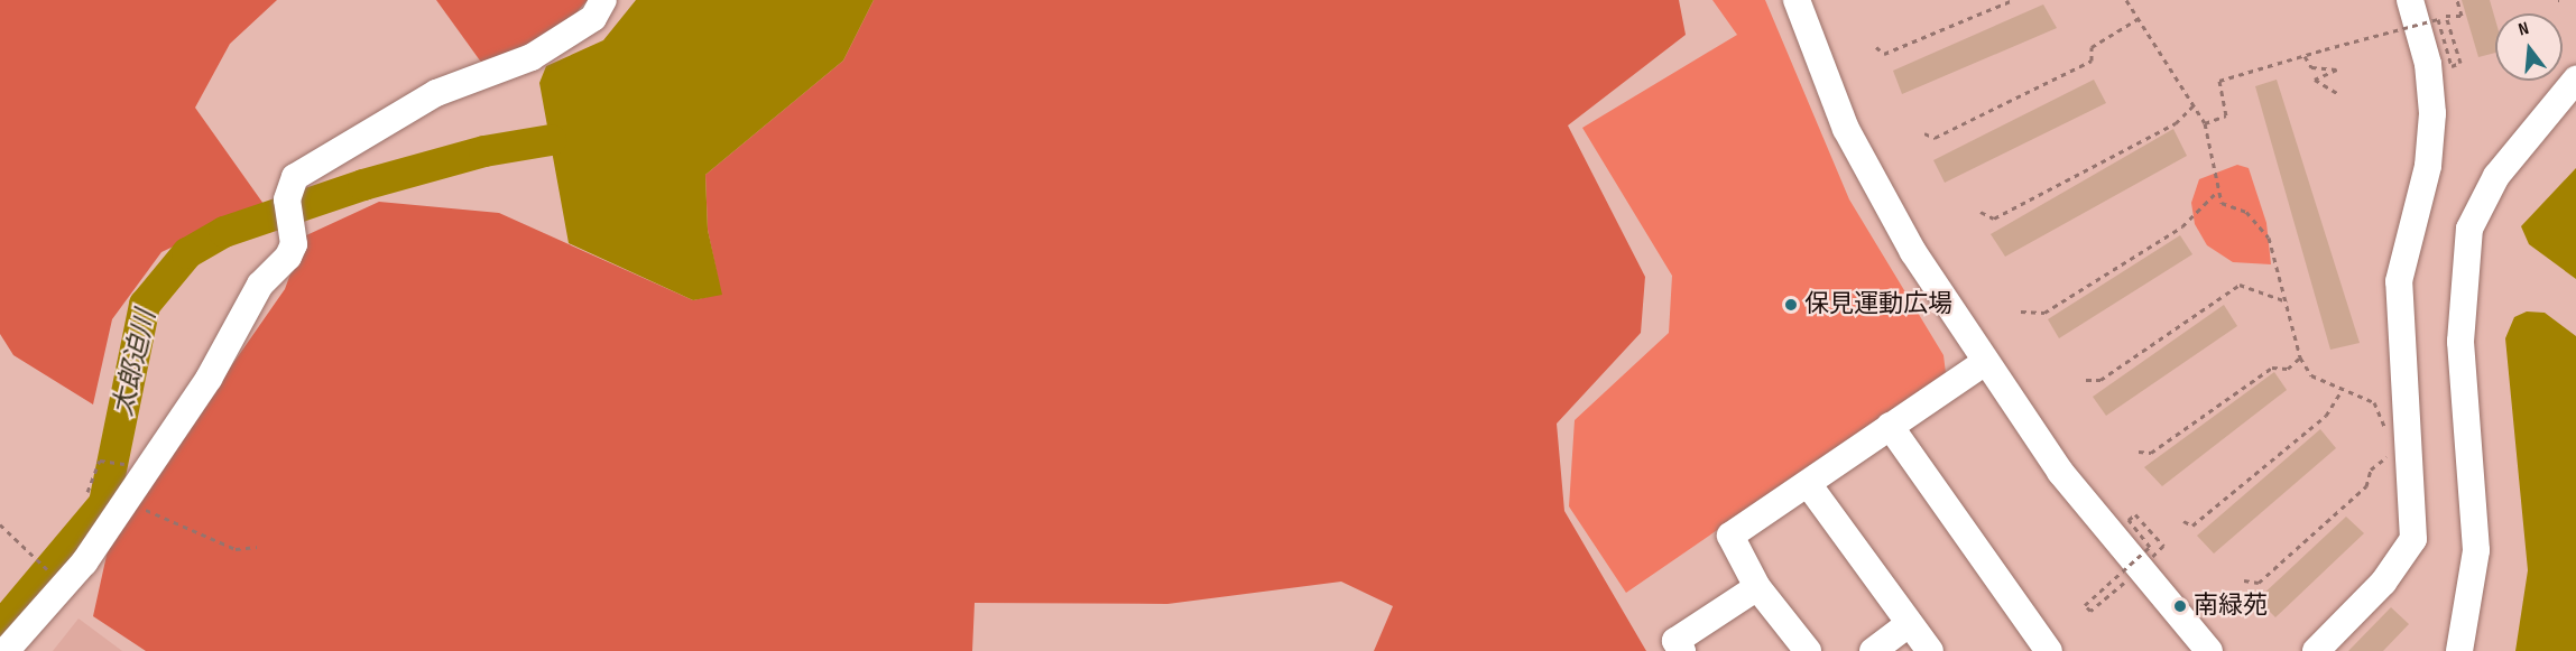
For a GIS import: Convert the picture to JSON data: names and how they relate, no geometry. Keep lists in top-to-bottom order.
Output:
{
  "water": ["太郎迫川"],
  "places": ["保見運動広場", "南緑苑"],
  "north": "top"
}
